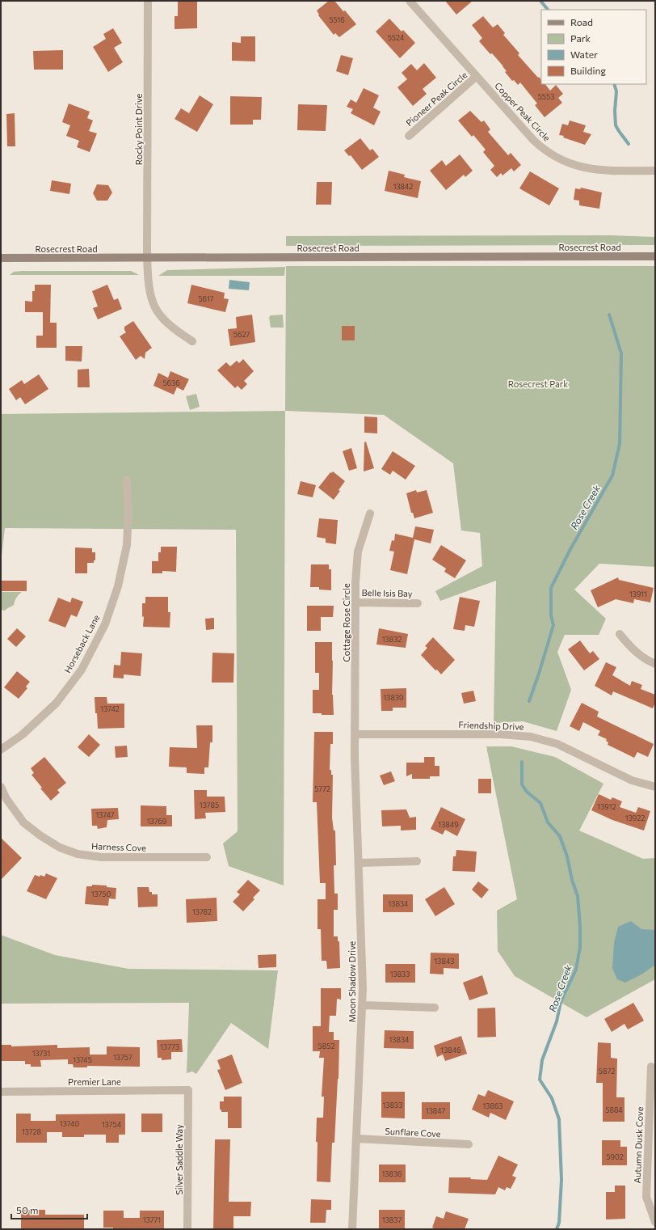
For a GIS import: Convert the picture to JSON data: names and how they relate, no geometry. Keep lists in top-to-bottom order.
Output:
{
  "streets": {
    "main road": ["Rosecrest Road"],
    "street": [
      "Pioneer Peak Circle",
      "Copper Peak Circle",
      "Rocky Point Drive",
      "Belle Isis Bay",
      "Cottage Rose Circle",
      "Horseback Lane",
      "Friendship Drive",
      "Harness Cove",
      "Moon Shadow Drive",
      "Premier Lane",
      "Sunflare Cove",
      "Autumn Dusk Cove",
      "Silver Saddle Way"
    ]
  },
  "crossings": [
    ["Pioneer Peak Circle", "Copper Peak Circle"],
    ["Rocky Point Drive", "Rosecrest Road"],
    ["Belle Isis Bay", "Cottage Rose Circle"],
    ["Cottage Rose Circle", "Friendship Drive"],
    ["Cottage Rose Circle", "Moon Shadow Drive"],
    ["Friendship Drive", "Moon Shadow Drive"],
    ["Moon Shadow Drive", "Sunflare Cove"],
    ["Premier Lane", "Silver Saddle Way"]
  ],
  "water": ["Rose Creek"],
  "parks": ["Rosecrest Park"],
  "house_numbers": [
    "5516",
    "5524",
    "5553",
    "13842",
    "5617",
    "5627",
    "5636",
    "13911",
    "13832",
    "13839",
    "13742",
    "5772",
    "13785",
    "13912",
    "13747",
    "13922",
    "13769",
    "13849",
    "13750",
    "13834",
    "13782",
    "13843",
    "13833",
    "13834",
    "5852",
    "13773",
    "13846",
    "13731",
    "13757",
    "13745",
    "5872",
    "13833",
    "13863",
    "5884",
    "13847",
    "13740",
    "13754",
    "13728",
    "5902",
    "13836",
    "13771",
    "13837"
  ],
  "legend": [
    "Road",
    "Park",
    "Water",
    "Building"
  ],
  "scale_bar": "50 m"
}
